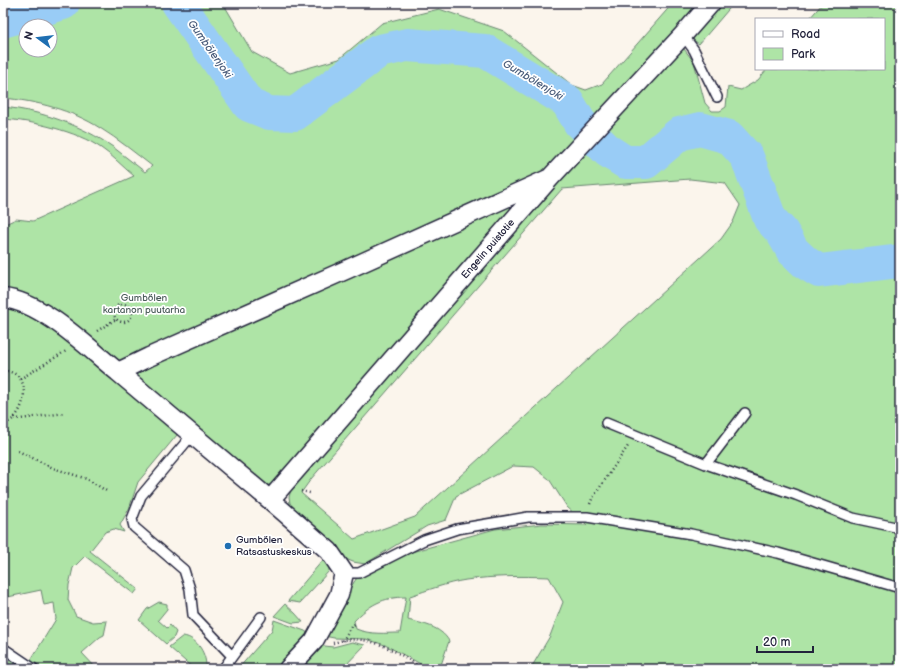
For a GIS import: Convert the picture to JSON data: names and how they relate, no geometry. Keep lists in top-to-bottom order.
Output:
{
  "streets": {
    "street": ["Engelin puistotie"]
  },
  "water": ["Gumbölenjoki"],
  "parks": ["Gumbölen kartanon puutarha"],
  "places": ["Gumbölen Ratsastuskeskus"],
  "legend": ["Road", "Park"],
  "scale_bar": "20 m",
  "north": "left"
}
